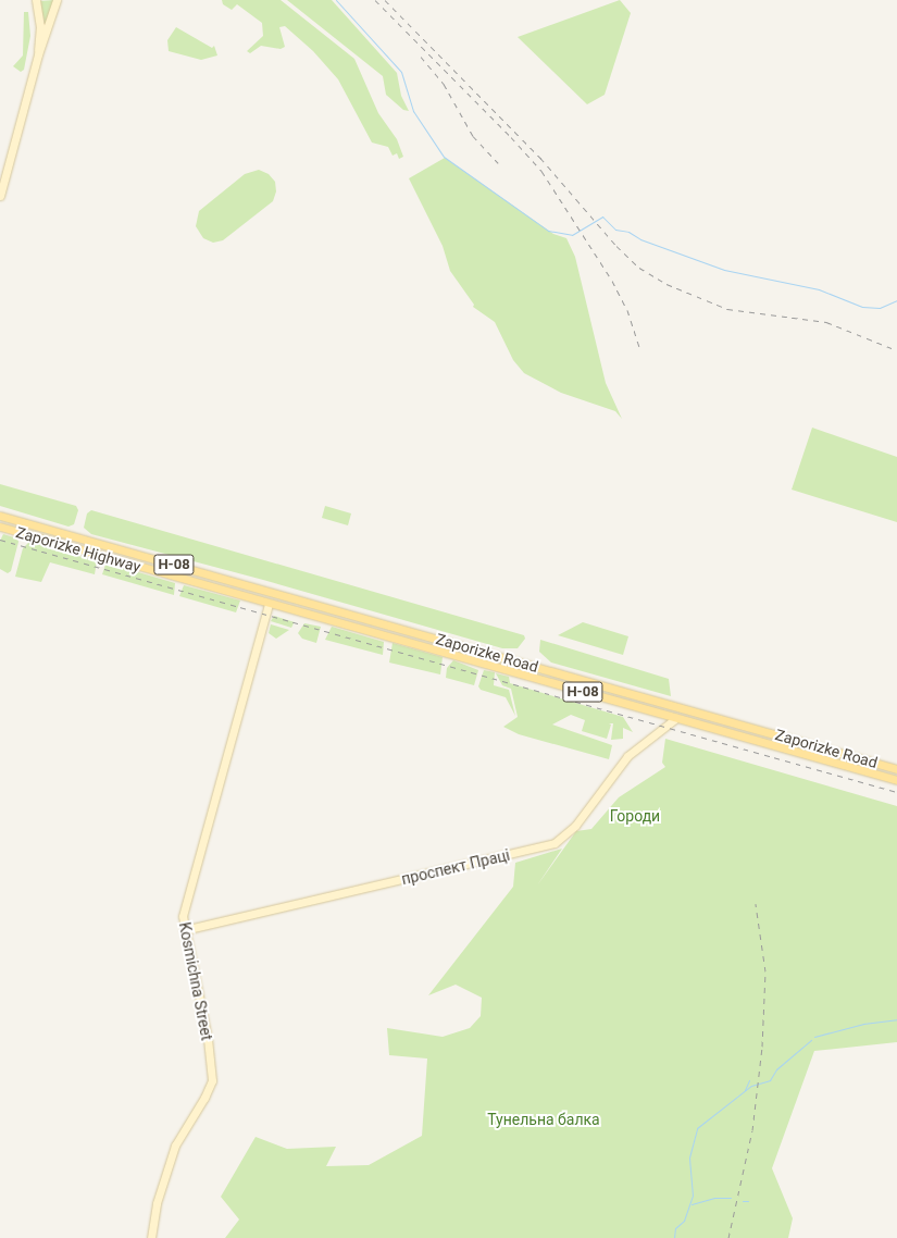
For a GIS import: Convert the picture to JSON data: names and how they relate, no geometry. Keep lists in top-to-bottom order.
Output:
{
  "streets": {
    "main road": [
      "Н-08",
      "Zaporizke Road",
      "проспект Праці",
      "Kosmichna Street"
    ]
  },
  "crossings": [
    ["Zaporizke Road", "проспект Праці"],
    ["Zaporizke Road", "Kosmichna Street"],
    ["проспект Праці", "Kosmichna Street"]
  ],
  "parks": ["Городи", "Тунельна балка"]
}
